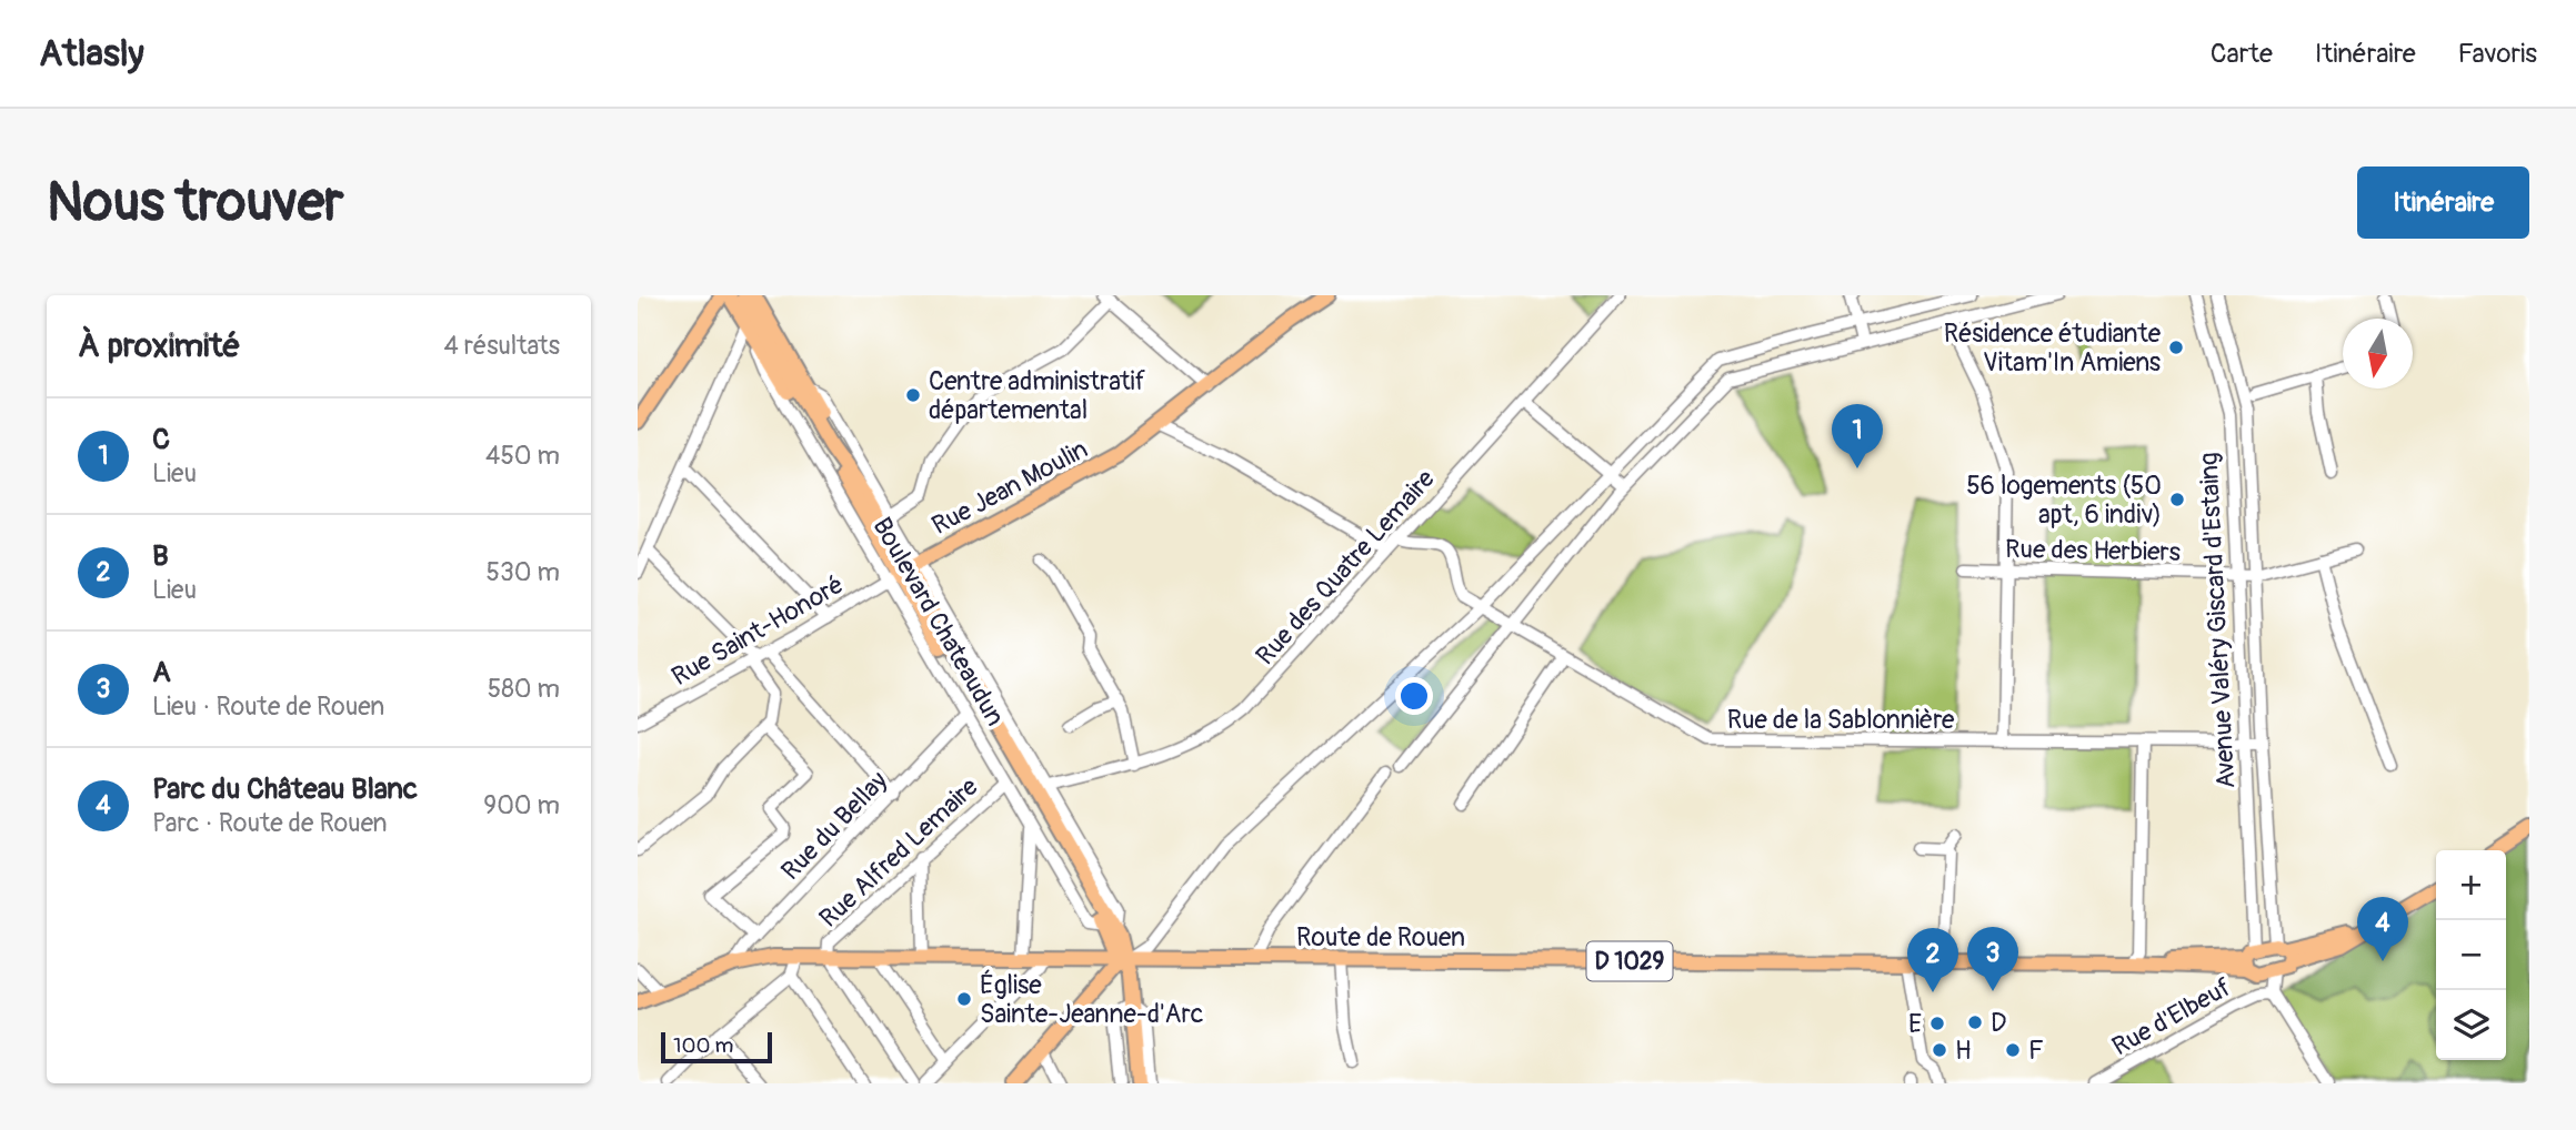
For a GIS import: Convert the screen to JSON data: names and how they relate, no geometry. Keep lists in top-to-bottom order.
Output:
{
  "streets": {
    "main road": [
      "Rue Jean Moulin",
      "Boulevard Chateaudun",
      "Route de Rouen",
      "D 1029"
    ],
    "street": [
      "Rue des Herbiers",
      "Rue des Quatre Lemaire",
      "Avenue Valéry Giscard d'Estaing",
      "Rue Saint-Honoré",
      "Rue de la Sablonnière",
      "Rue du Bellay",
      "Rue Alfred Lemaire",
      "Rue d'Elbeuf"
    ]
  },
  "crossings": [
    ["Rue Jean Moulin", "Boulevard Chateaudun"],
    ["Rue Jean Moulin", "Rue Saint-Honoré"],
    ["Rue des Herbiers", "Avenue Valéry Giscard d'Estaing"],
    ["Rue des Quatre Lemaire", "Boulevard Chateaudun"],
    ["Rue des Quatre Lemaire", "Rue de la Sablonnière"],
    ["Avenue Valéry Giscard d'Estaing", "Rue de la Sablonnière"],
    ["Avenue Valéry Giscard d'Estaing", "Route de Rouen"],
    ["Boulevard Chateaudun", "Rue Saint-Honoré"],
    ["Boulevard Chateaudun", "Rue du Bellay"],
    ["Boulevard Chateaudun", "Rue Alfred Lemaire"],
    ["Boulevard Chateaudun", "Route de Rouen"],
    ["Rue du Bellay", "Route de Rouen"],
    ["Rue Alfred Lemaire", "Route de Rouen"]
  ],
  "places": [
    "Résidence étudiante Vitam'In Amiens",
    "Centre administratif départemental",
    "56 logements (50 apt, 6 indiv)",
    "Église Sainte-Jeanne-d'Arc",
    "D",
    "E",
    "H",
    "F"
  ],
  "scale_bar": "100 m",
  "north": "bottom",
  "page": {
    "header": "Atlasly",
    "nav": ["Carte", "Itinéraire", "Favoris"],
    "buttons": "Itinéraire",
    "title": "Nous trouver",
    "heading": ["À proximité", "4 résultats"],
    "list": [
      {
        "mark": "1",
        "name": "C",
        "note": "Lieu",
        "value": "450 m"
      },
      {
        "mark": "2",
        "name": "B",
        "note": "Lieu",
        "value": "530 m"
      },
      {
        "mark": "3",
        "name": "A",
        "note": "Lieu · Route de Rouen",
        "value": "580 m"
      },
      {
        "mark": "4",
        "name": "Parc du Château Blanc",
        "note": "Parc · Route de Rouen",
        "value": "900 m"
      }
    ],
    "pins": [
      "1",
      "4",
      "3",
      "2"
    ],
    "map_buttons": ["+", "−"],
    "scale": "100 m"
  }
}
